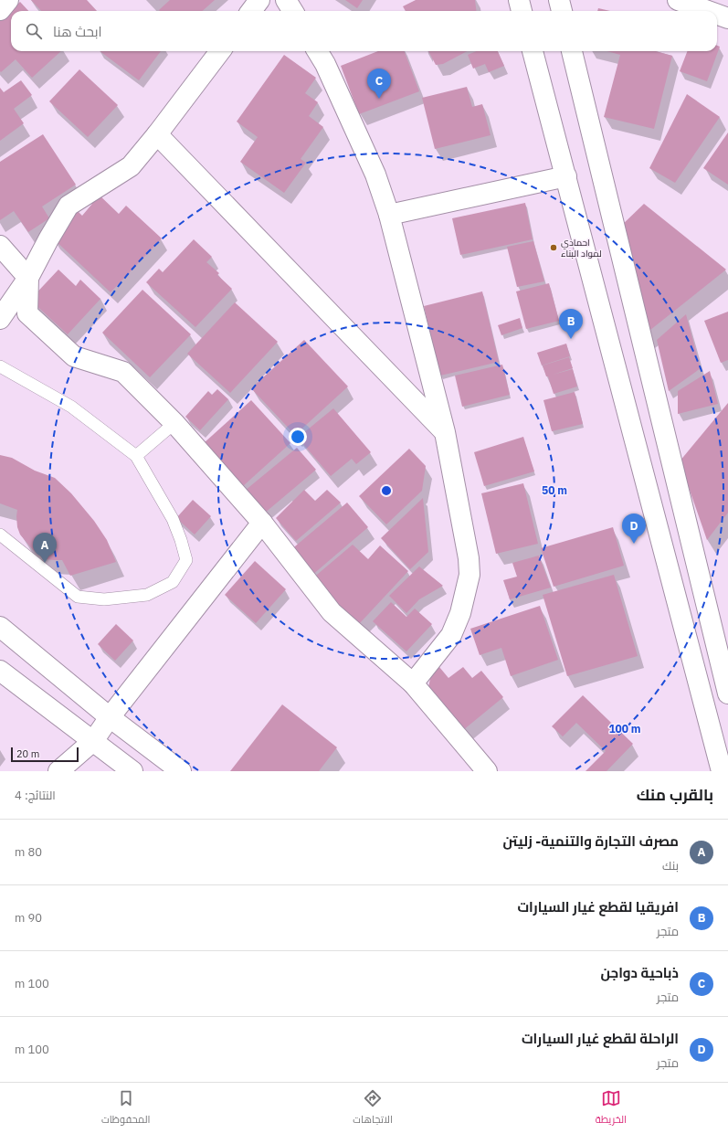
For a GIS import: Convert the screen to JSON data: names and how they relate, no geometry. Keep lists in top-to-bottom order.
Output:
{
  "places": ["احمادي لمواد البناء"],
  "scale_bar": "20 m",
  "page": {
    "search": "ابحث هنا",
    "pins": [
      "C",
      "B",
      "D",
      "A"
    ],
    "scale": "20 m",
    "heading": ["بالقرب منك", "النتائج: 4"],
    "list": [
      {
        "mark": "A",
        "name": "مصرف التجارة والتنمية- زليتن",
        "note": "بنك",
        "value": "80 m"
      },
      {
        "mark": "B",
        "name": "افريقيا لقطع غيار السيارات",
        "note": "متجر",
        "value": "90 m"
      },
      {
        "mark": "C",
        "name": "ذباحية دواجن",
        "note": "متجر",
        "value": "100 m"
      },
      {
        "mark": "D",
        "name": "الراحلة لقطع غيار السيارات",
        "note": "متجر",
        "value": "100 m"
      }
    ],
    "nav": ["الخريطة", "الاتجاهات", "المحفوظات"]
  },
  "rings": ["50 m", "100 m"]
}
